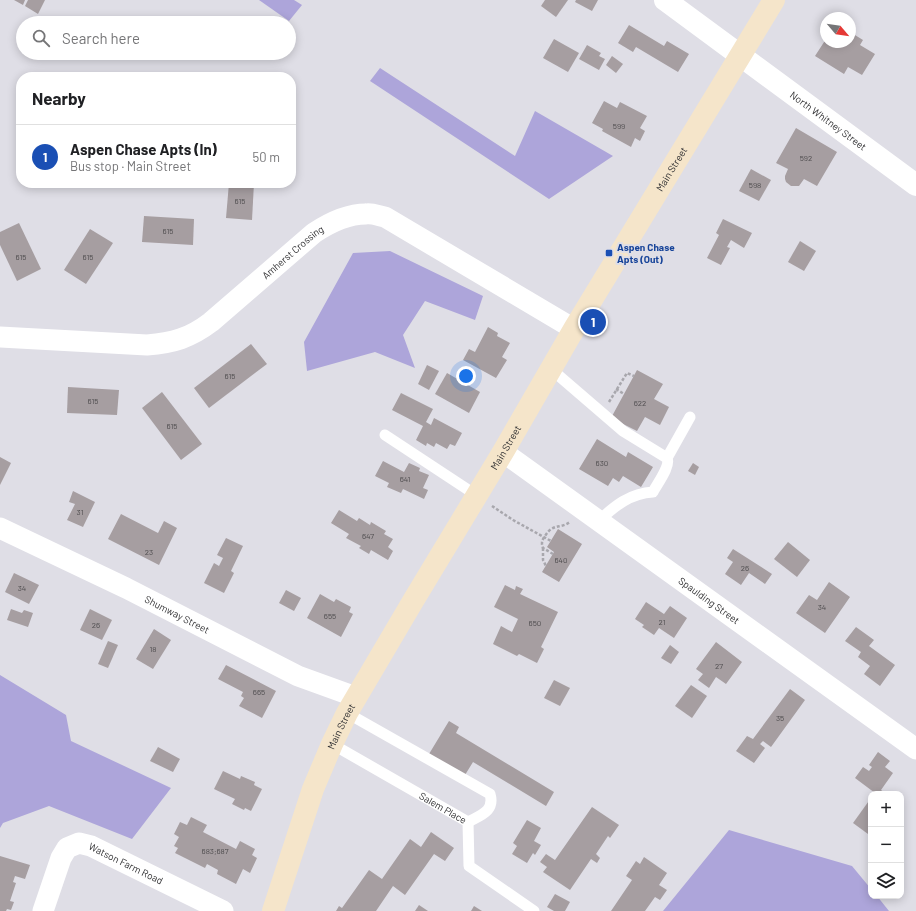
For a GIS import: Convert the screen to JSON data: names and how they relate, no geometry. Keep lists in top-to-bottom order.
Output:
{
  "streets": {
    "main road": ["Main Street"],
    "street": [
      "North Whitney Street",
      "Amherst Crossing",
      "Spaulding Street",
      "Shumway Street",
      "Watson Farm Road"
    ],
    "lane": ["Salem Place"]
  },
  "crossings": [
    ["North Whitney Street", "Main Street"],
    ["Main Street", "Amherst Crossing"],
    ["Main Street", "Spaulding Street"],
    ["Main Street", "Shumway Street"],
    ["Main Street", "Salem Place"]
  ],
  "places": {
    "transit": ["Aspen Chase Apts (Out)"]
  },
  "house_numbers": [
    "599",
    "592",
    "598",
    "615",
    "615",
    "615",
    "615",
    "615",
    "615",
    "622",
    "615",
    "630",
    "641",
    "31",
    "647",
    "23",
    "640",
    "26",
    "34",
    "34",
    "655",
    "21",
    "650",
    "26",
    "18",
    "27",
    "665",
    "35",
    "683;687"
  ],
  "north": "bottom right",
  "page": {
    "search": "Search here",
    "heading": "Nearby",
    "list": [
      {
        "mark": "1",
        "name": "Aspen Chase Apts (In)",
        "note": "Bus stop · Main Street",
        "value": "50 m"
      }
    ],
    "pins": "1",
    "map_buttons": ["+", "−"]
  }
}
